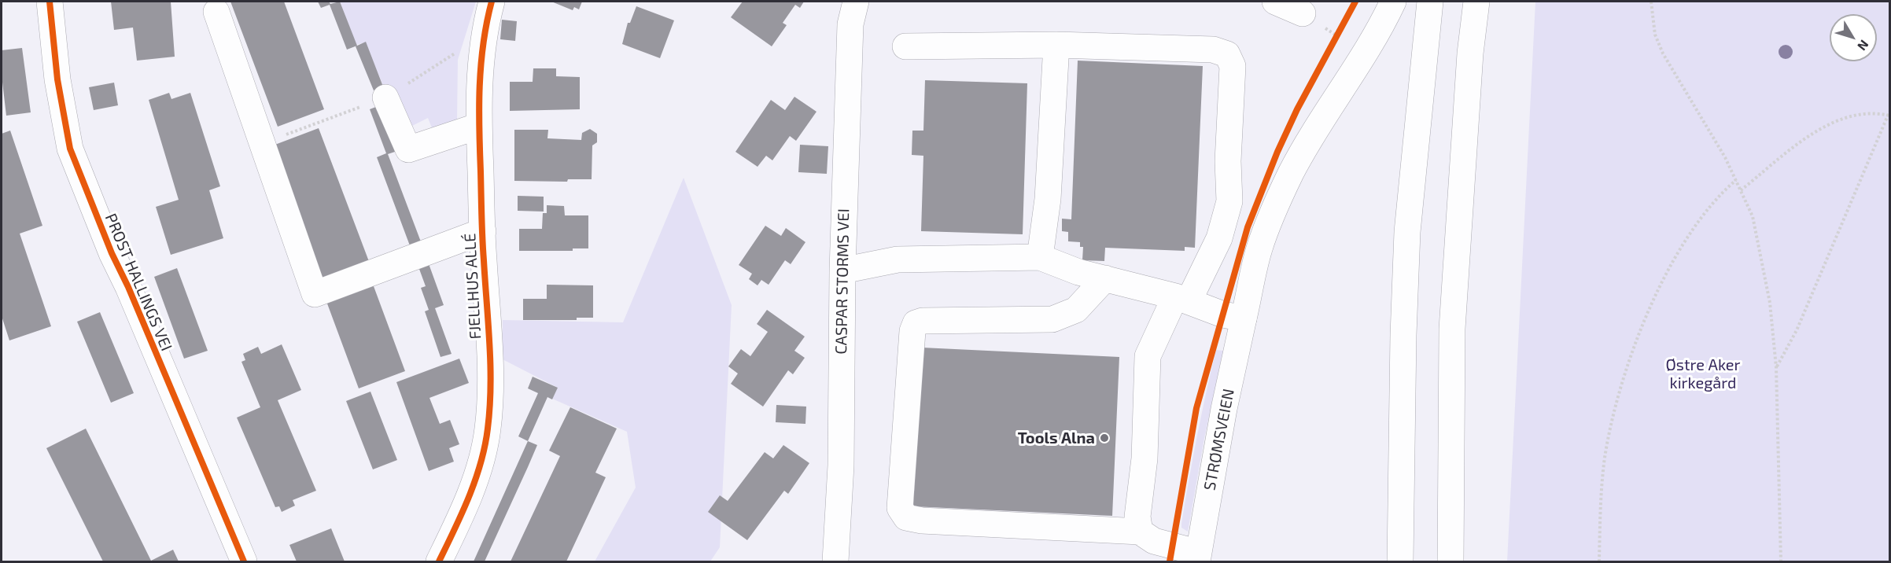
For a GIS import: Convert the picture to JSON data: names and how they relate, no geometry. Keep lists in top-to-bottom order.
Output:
{
  "streets": {
    "main road": [
      "CASPAR STORMS VEI",
      "PROST HALLINGS VEI",
      "FJELLHUS ALLÉ",
      "STRØMSVEIEN"
    ]
  },
  "parks": ["Østre Aker kirkegård"],
  "places": ["Tools Alna"],
  "north": "bottom right"
}
